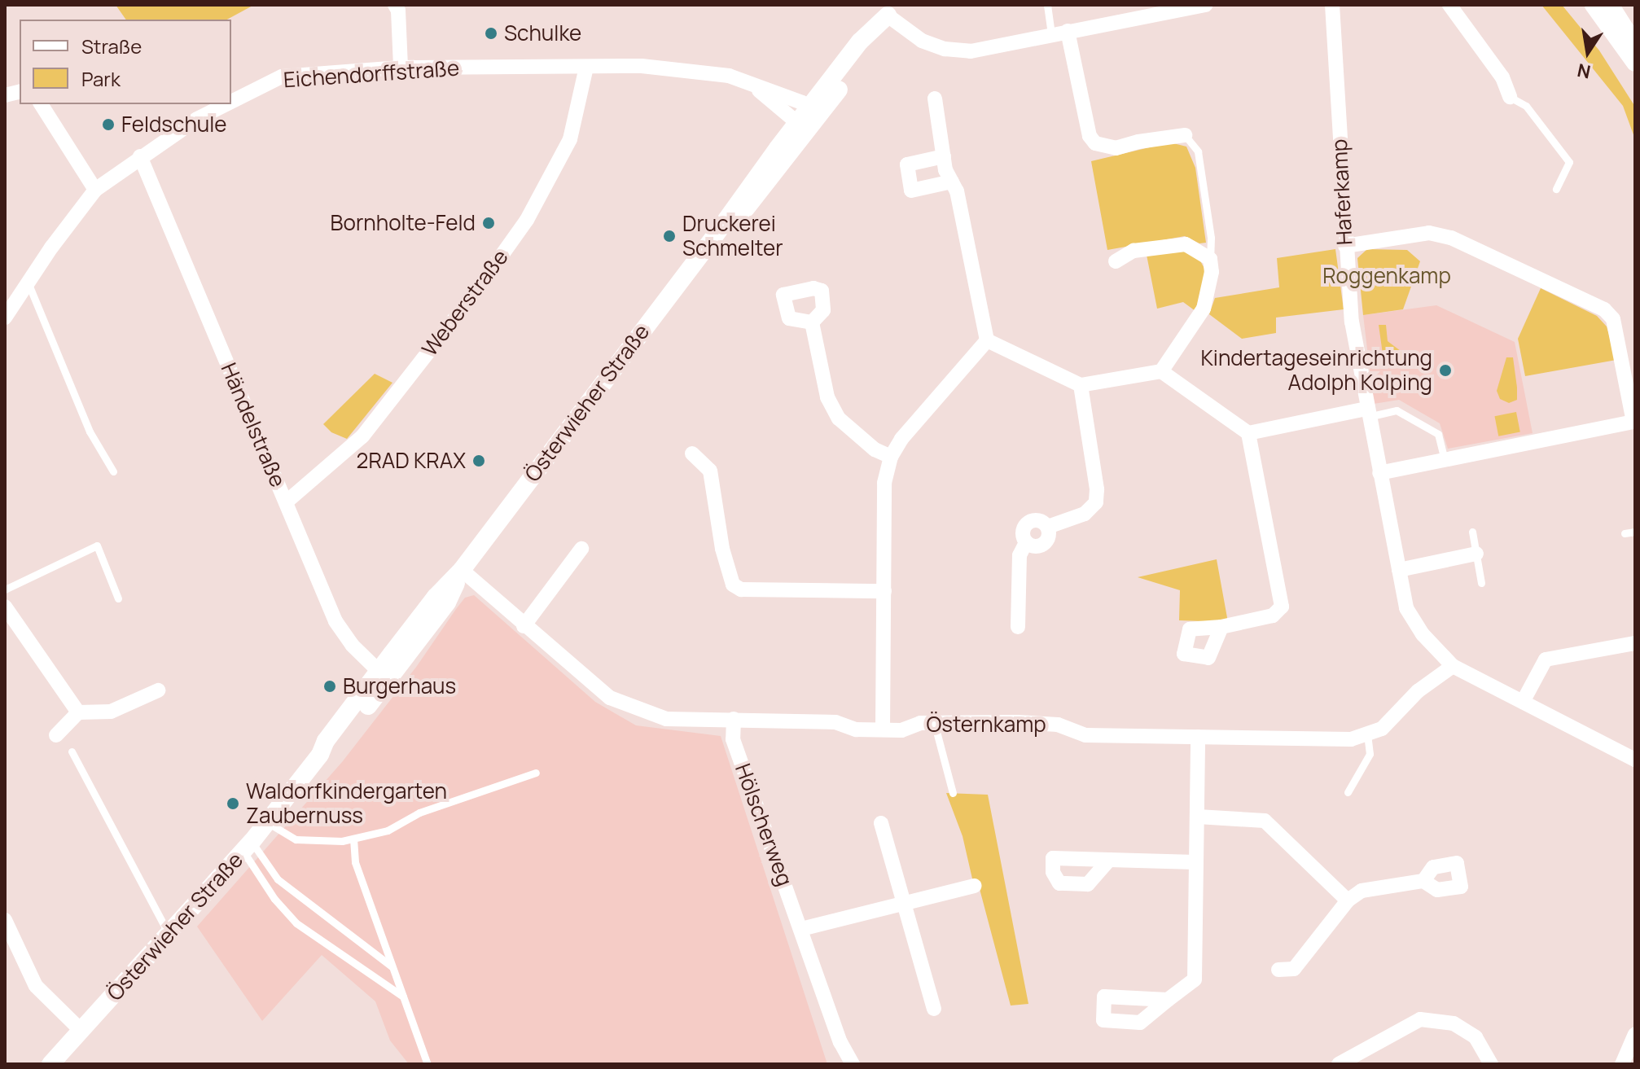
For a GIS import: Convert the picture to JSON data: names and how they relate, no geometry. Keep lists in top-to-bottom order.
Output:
{
  "streets": {
    "street": [
      "Eichendorffstraße",
      "Haferkamp",
      "Weberstraße",
      "Österwieher Straße",
      "Händelstraße",
      "Östernkamp",
      "Hölscherweg"
    ]
  },
  "crossings": [
    ["Eichendorffstraße", "Weberstraße"],
    ["Eichendorffstraße", "Österwieher Straße"],
    ["Eichendorffstraße", "Händelstraße"],
    ["Haferkamp", "Östernkamp"],
    ["Weberstraße", "Händelstraße"],
    ["Österwieher Straße", "Händelstraße"],
    ["Österwieher Straße", "Östernkamp"],
    ["Östernkamp", "Hölscherweg"]
  ],
  "parks": ["Roggenkamp"],
  "places": [
    "Schulke",
    "Feldschule",
    "Bornholte-Feld",
    "Druckerei Schmelter",
    "Kindertageseinrichtung Adolph Kolping",
    "2RAD KRAX",
    "Burgerhaus",
    "Waldorfkindergarten Zaubernuss"
  ],
  "legend": ["Straße", "Park"],
  "north": "bottom"
}
